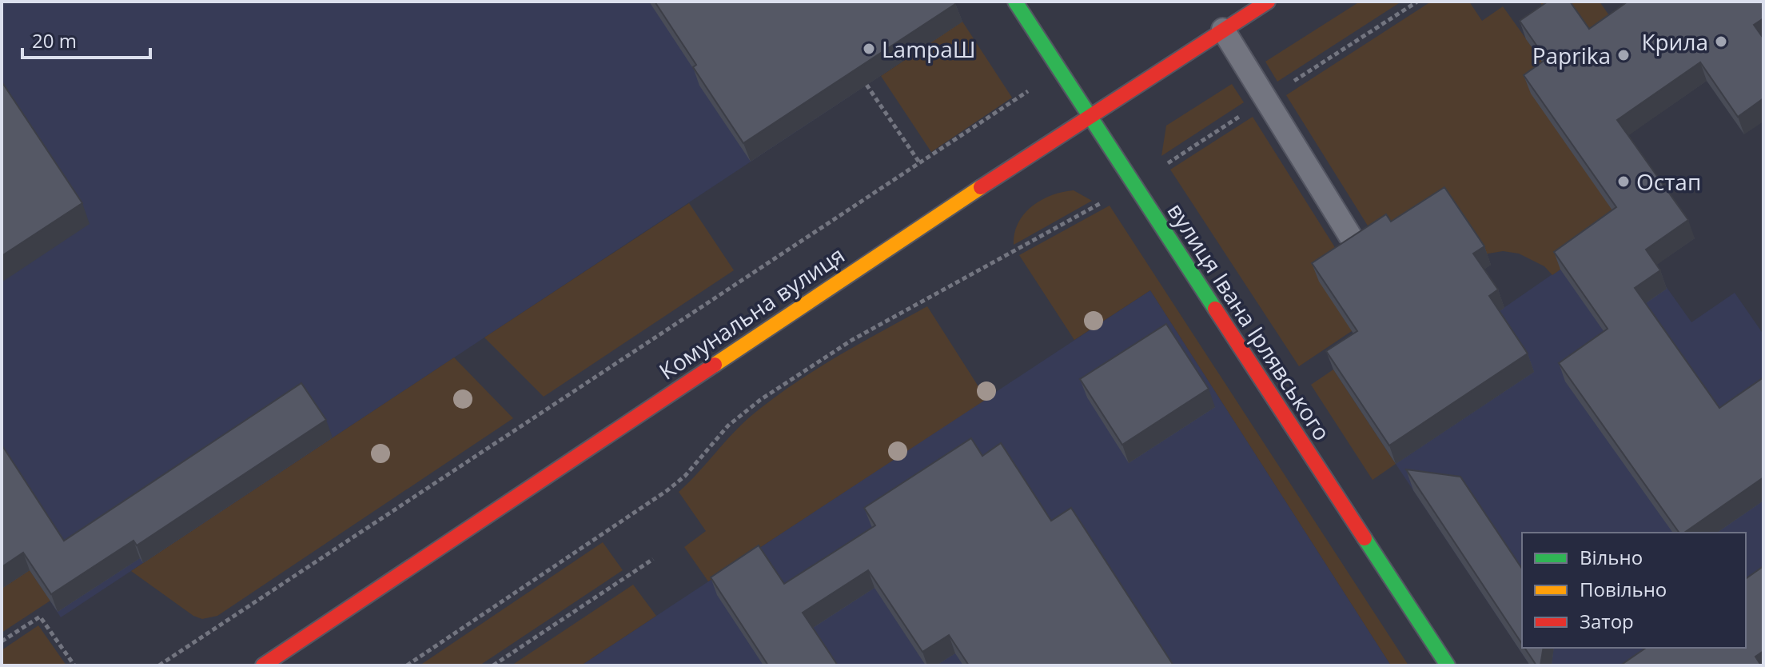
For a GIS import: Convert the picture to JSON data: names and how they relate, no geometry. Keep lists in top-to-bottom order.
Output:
{
  "streets": {
    "main road": ["Комунальна вулиця", "вулиця Івана Ірлявського"]
  },
  "crossings": [
    ["Комунальна вулиця", "вулиця Івана Ірлявського"]
  ],
  "places": [
    "Крила",
    "LampaШ",
    "Paprika",
    "Остап"
  ],
  "legend": ["Вільно", "Повільно", "Затор"],
  "scale_bar": "20 m"
}
